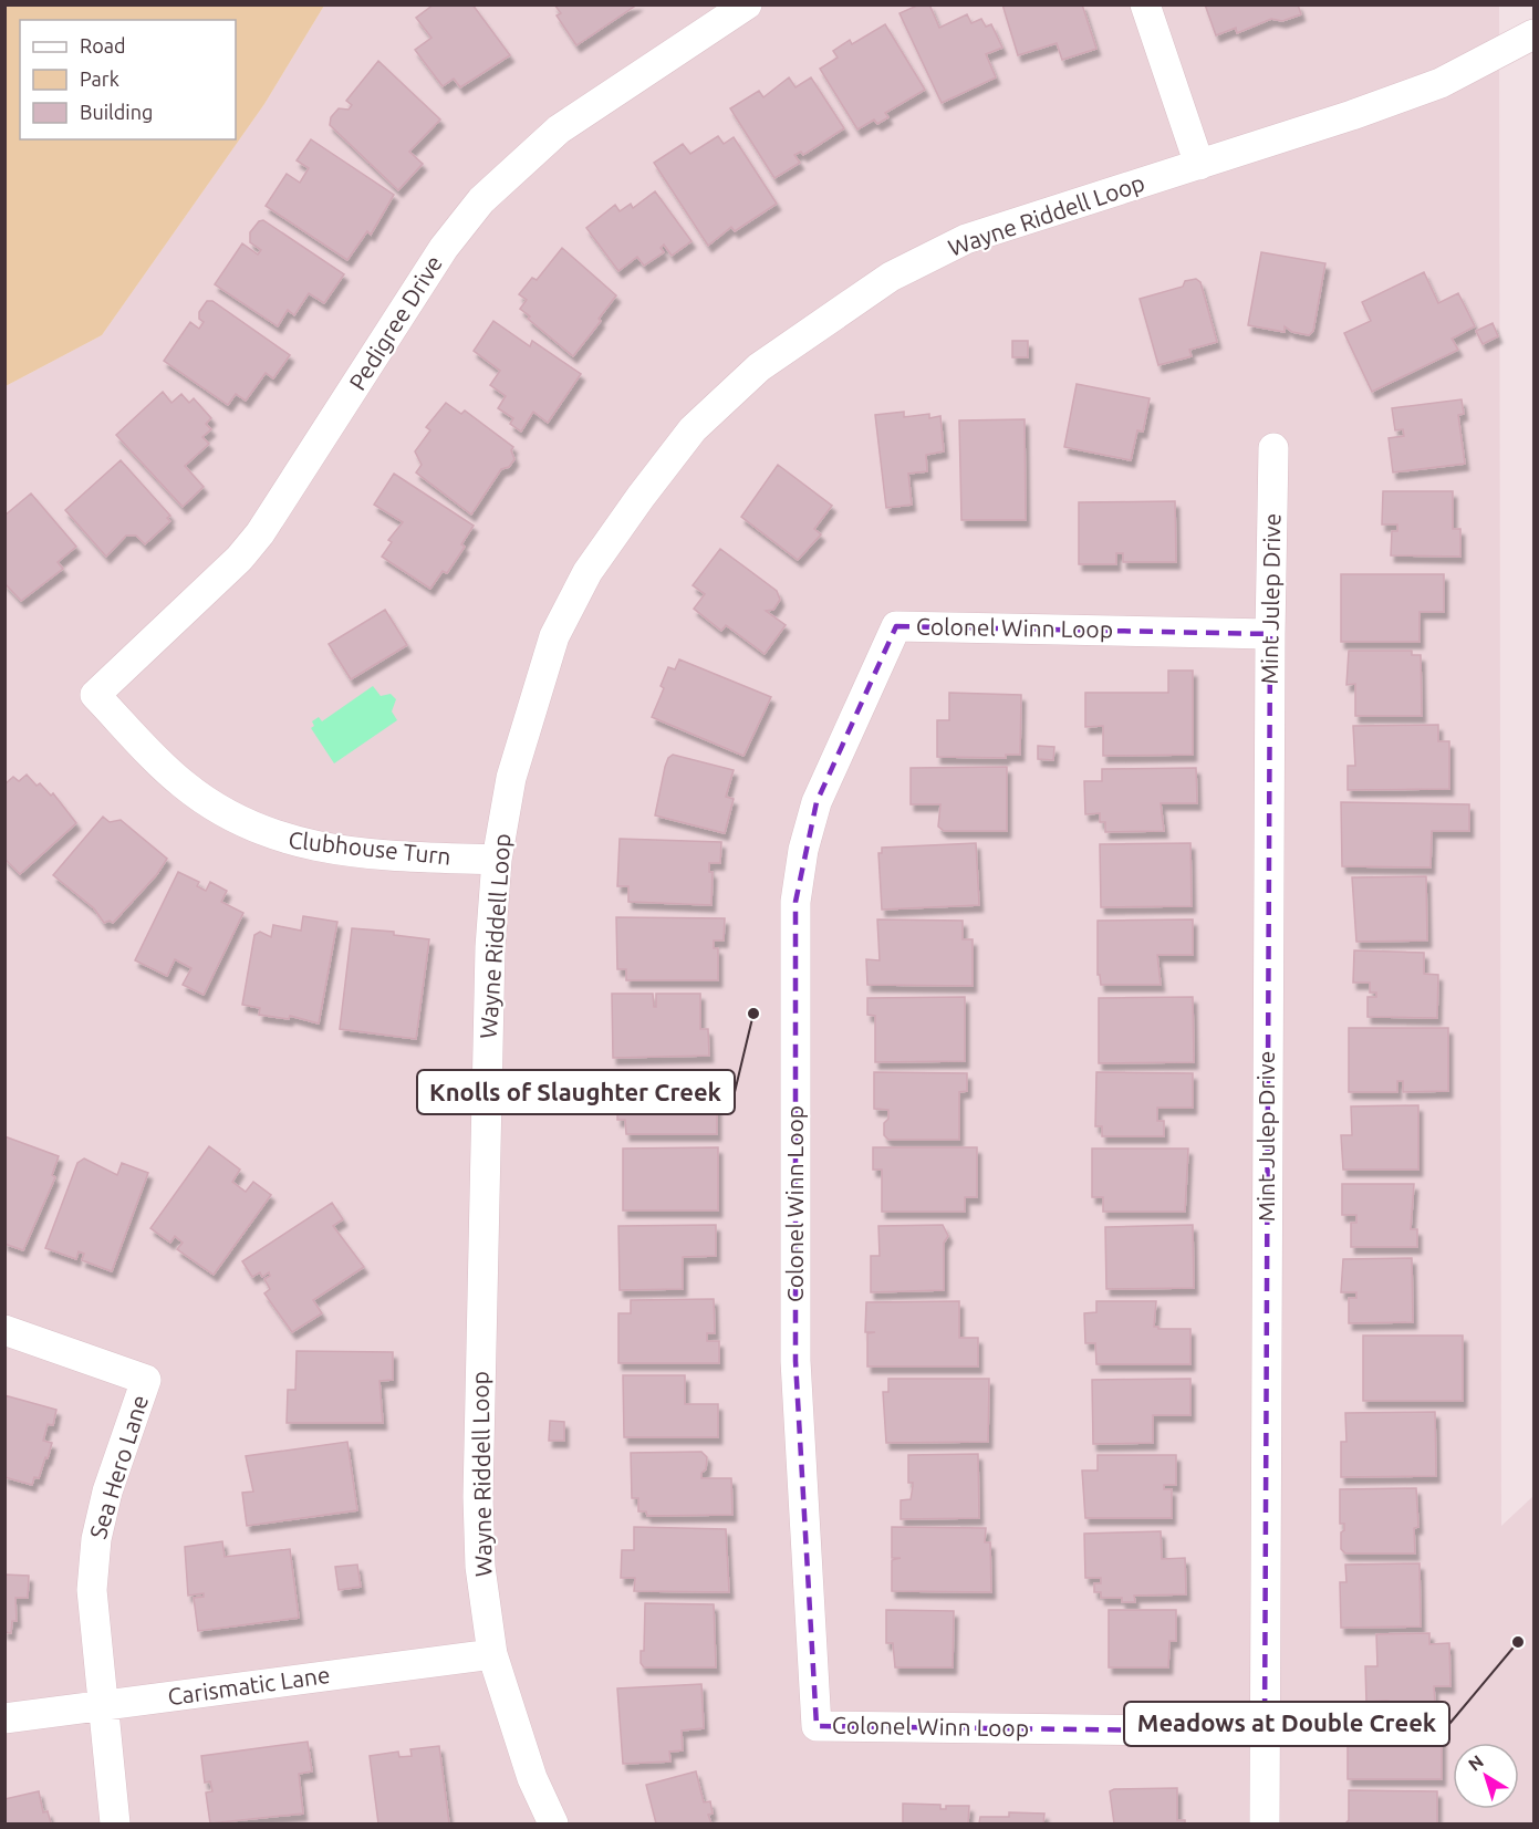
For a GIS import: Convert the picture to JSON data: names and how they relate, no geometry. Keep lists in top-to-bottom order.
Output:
{
  "streets": {
    "street": [
      "Wayne Riddell Loop",
      "Pedigree Drive",
      "Mint Julep Drive",
      "Colonel Winn Loop",
      "Clubhouse Turn",
      "Sea Hero Lane",
      "Carismatic Lane"
    ]
  },
  "crossings": [
    ["Wayne Riddell Loop", "Clubhouse Turn"],
    ["Wayne Riddell Loop", "Carismatic Lane"],
    ["Pedigree Drive", "Clubhouse Turn"],
    ["Mint Julep Drive", "Colonel Winn Loop"],
    ["Sea Hero Lane", "Carismatic Lane"]
  ],
  "places": ["Knolls of Slaughter Creek", "Meadows at Double Creek"],
  "legend": ["Road", "Park", "Building"],
  "north": "top left"
}
